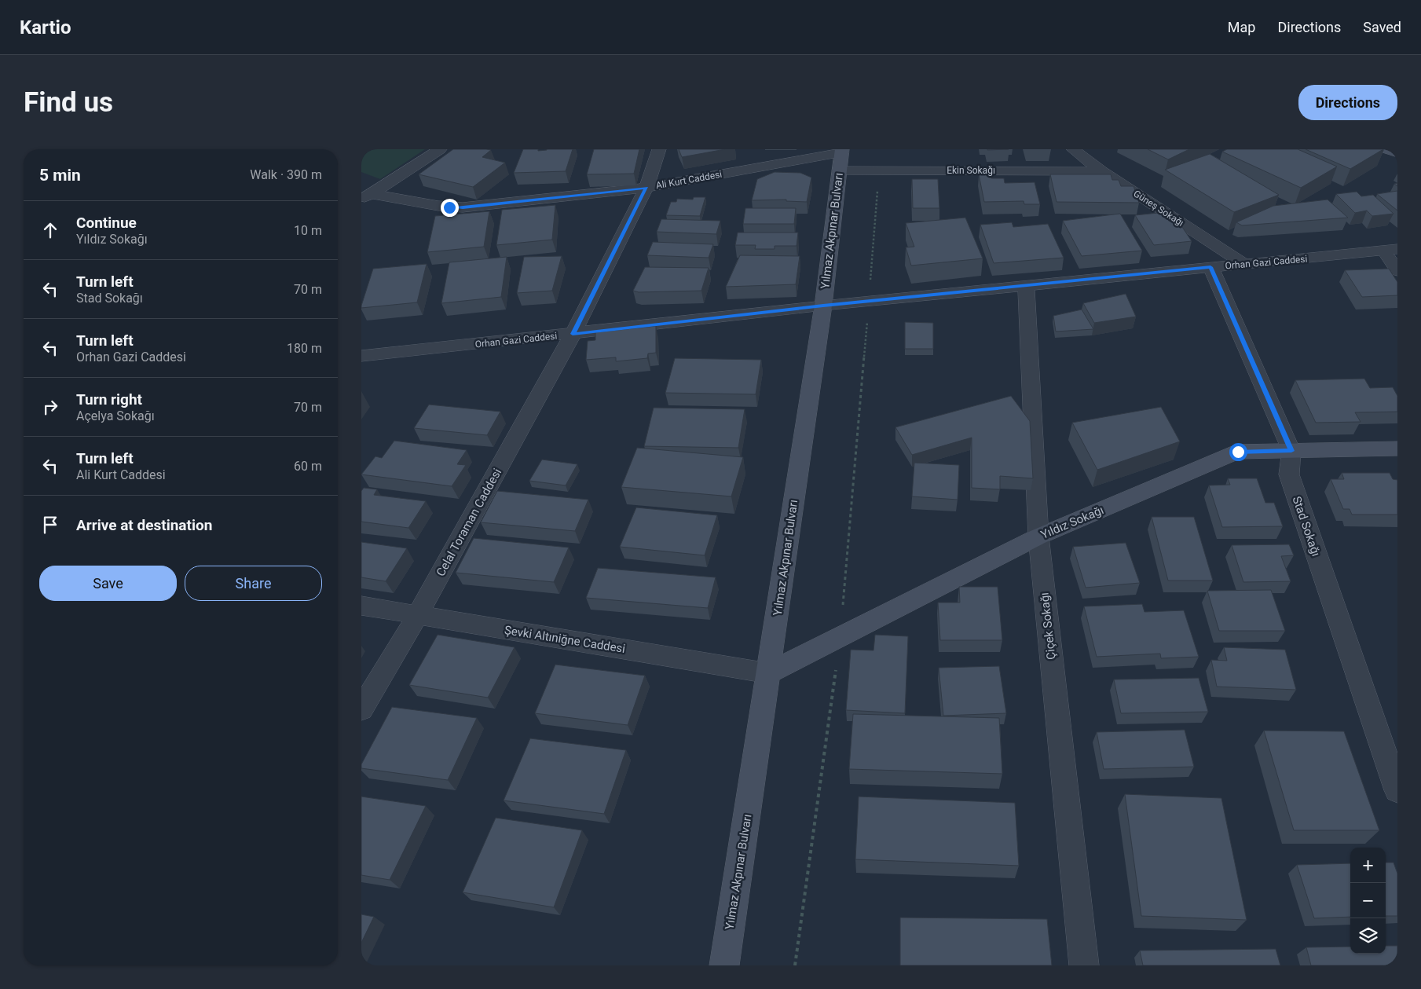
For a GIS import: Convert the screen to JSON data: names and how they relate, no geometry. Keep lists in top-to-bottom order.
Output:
{
  "streets": {
    "main road": ["Yılmaz Akpınar Bulvarı", "Yıldız Sokağı"],
    "street": [
      "Ekin Sokağı",
      "Ali Kurt Caddesi",
      "Güneş Sokağı",
      "Orhan Gazi Caddesi",
      "Celal Toraman Caddesi",
      "Stad Sokağı",
      "Çiçek Sokağı",
      "Şevki Altıniğne Caddesi"
    ]
  },
  "crossings": [
    ["Ekin Sokağı", "Ali Kurt Caddesi"],
    ["Ekin Sokağı", "Güneş Sokağı"],
    ["Ekin Sokağı", "Yılmaz Akpınar Bulvarı"],
    ["Ali Kurt Caddesi", "Yılmaz Akpınar Bulvarı"],
    ["Ali Kurt Caddesi", "Celal Toraman Caddesi"],
    ["Güneş Sokağı", "Orhan Gazi Caddesi"],
    ["Yılmaz Akpınar Bulvarı", "Orhan Gazi Caddesi"],
    ["Yılmaz Akpınar Bulvarı", "Yıldız Sokağı"],
    ["Yılmaz Akpınar Bulvarı", "Şevki Altıniğne Caddesi"],
    ["Orhan Gazi Caddesi", "Celal Toraman Caddesi"],
    ["Orhan Gazi Caddesi", "Stad Sokağı"],
    ["Orhan Gazi Caddesi", "Çiçek Sokağı"],
    ["Celal Toraman Caddesi", "Şevki Altıniğne Caddesi"],
    ["Yıldız Sokağı", "Stad Sokağı"],
    ["Yıldız Sokağı", "Çiçek Sokağı"],
    ["Yıldız Sokağı", "Şevki Altıniğne Caddesi"]
  ],
  "page": {
    "header": "Kartio",
    "nav": ["Map", "Directions", "Saved"],
    "buttons": [
      "Directions",
      ["Save", "Share"]
    ],
    "title": "Find us",
    "heading": ["5 min", "Walk · 390 m"],
    "list": [
      ["Continue", "Yıldız Sokağı", "10 m"],
      ["Turn left", "Stad Sokağı", "70 m"],
      ["Turn left", "Orhan Gazi Caddesi", "180 m"],
      ["Turn right", "Açelya Sokağı", "70 m"],
      ["Turn left", "Ali Kurt Caddesi", "60 m"],
      "Arrive at destination"
    ],
    "map_buttons": ["+", "−"]
  }
}
